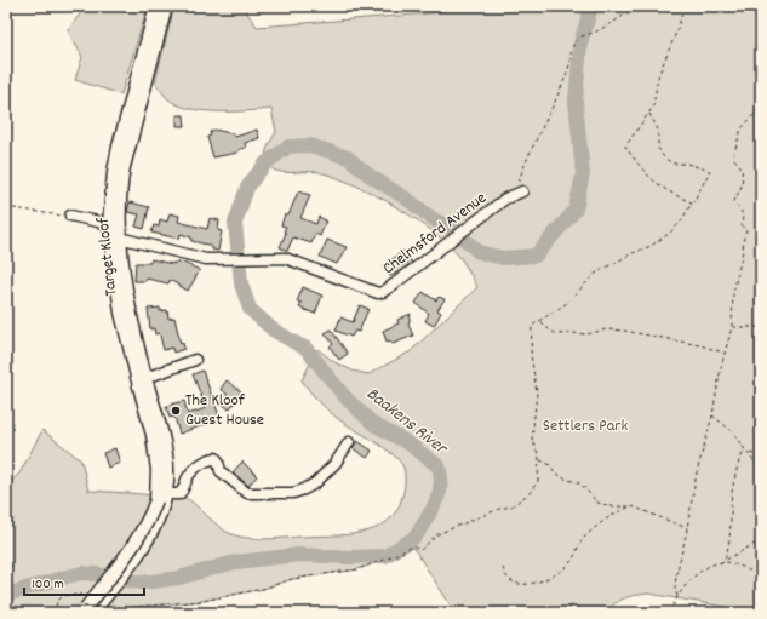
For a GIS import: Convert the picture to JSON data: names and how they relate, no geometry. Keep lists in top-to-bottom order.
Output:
{
  "streets": {
    "main road": ["Target Kloof"],
    "street": ["Chelmsford Avenue"]
  },
  "crossings": [
    ["Chelmsford Avenue", "Target Kloof"]
  ],
  "water": ["Baakens River"],
  "parks": ["Settlers Park"],
  "places": ["The Kloof Guest House"],
  "scale_bar": "100 m"
}
